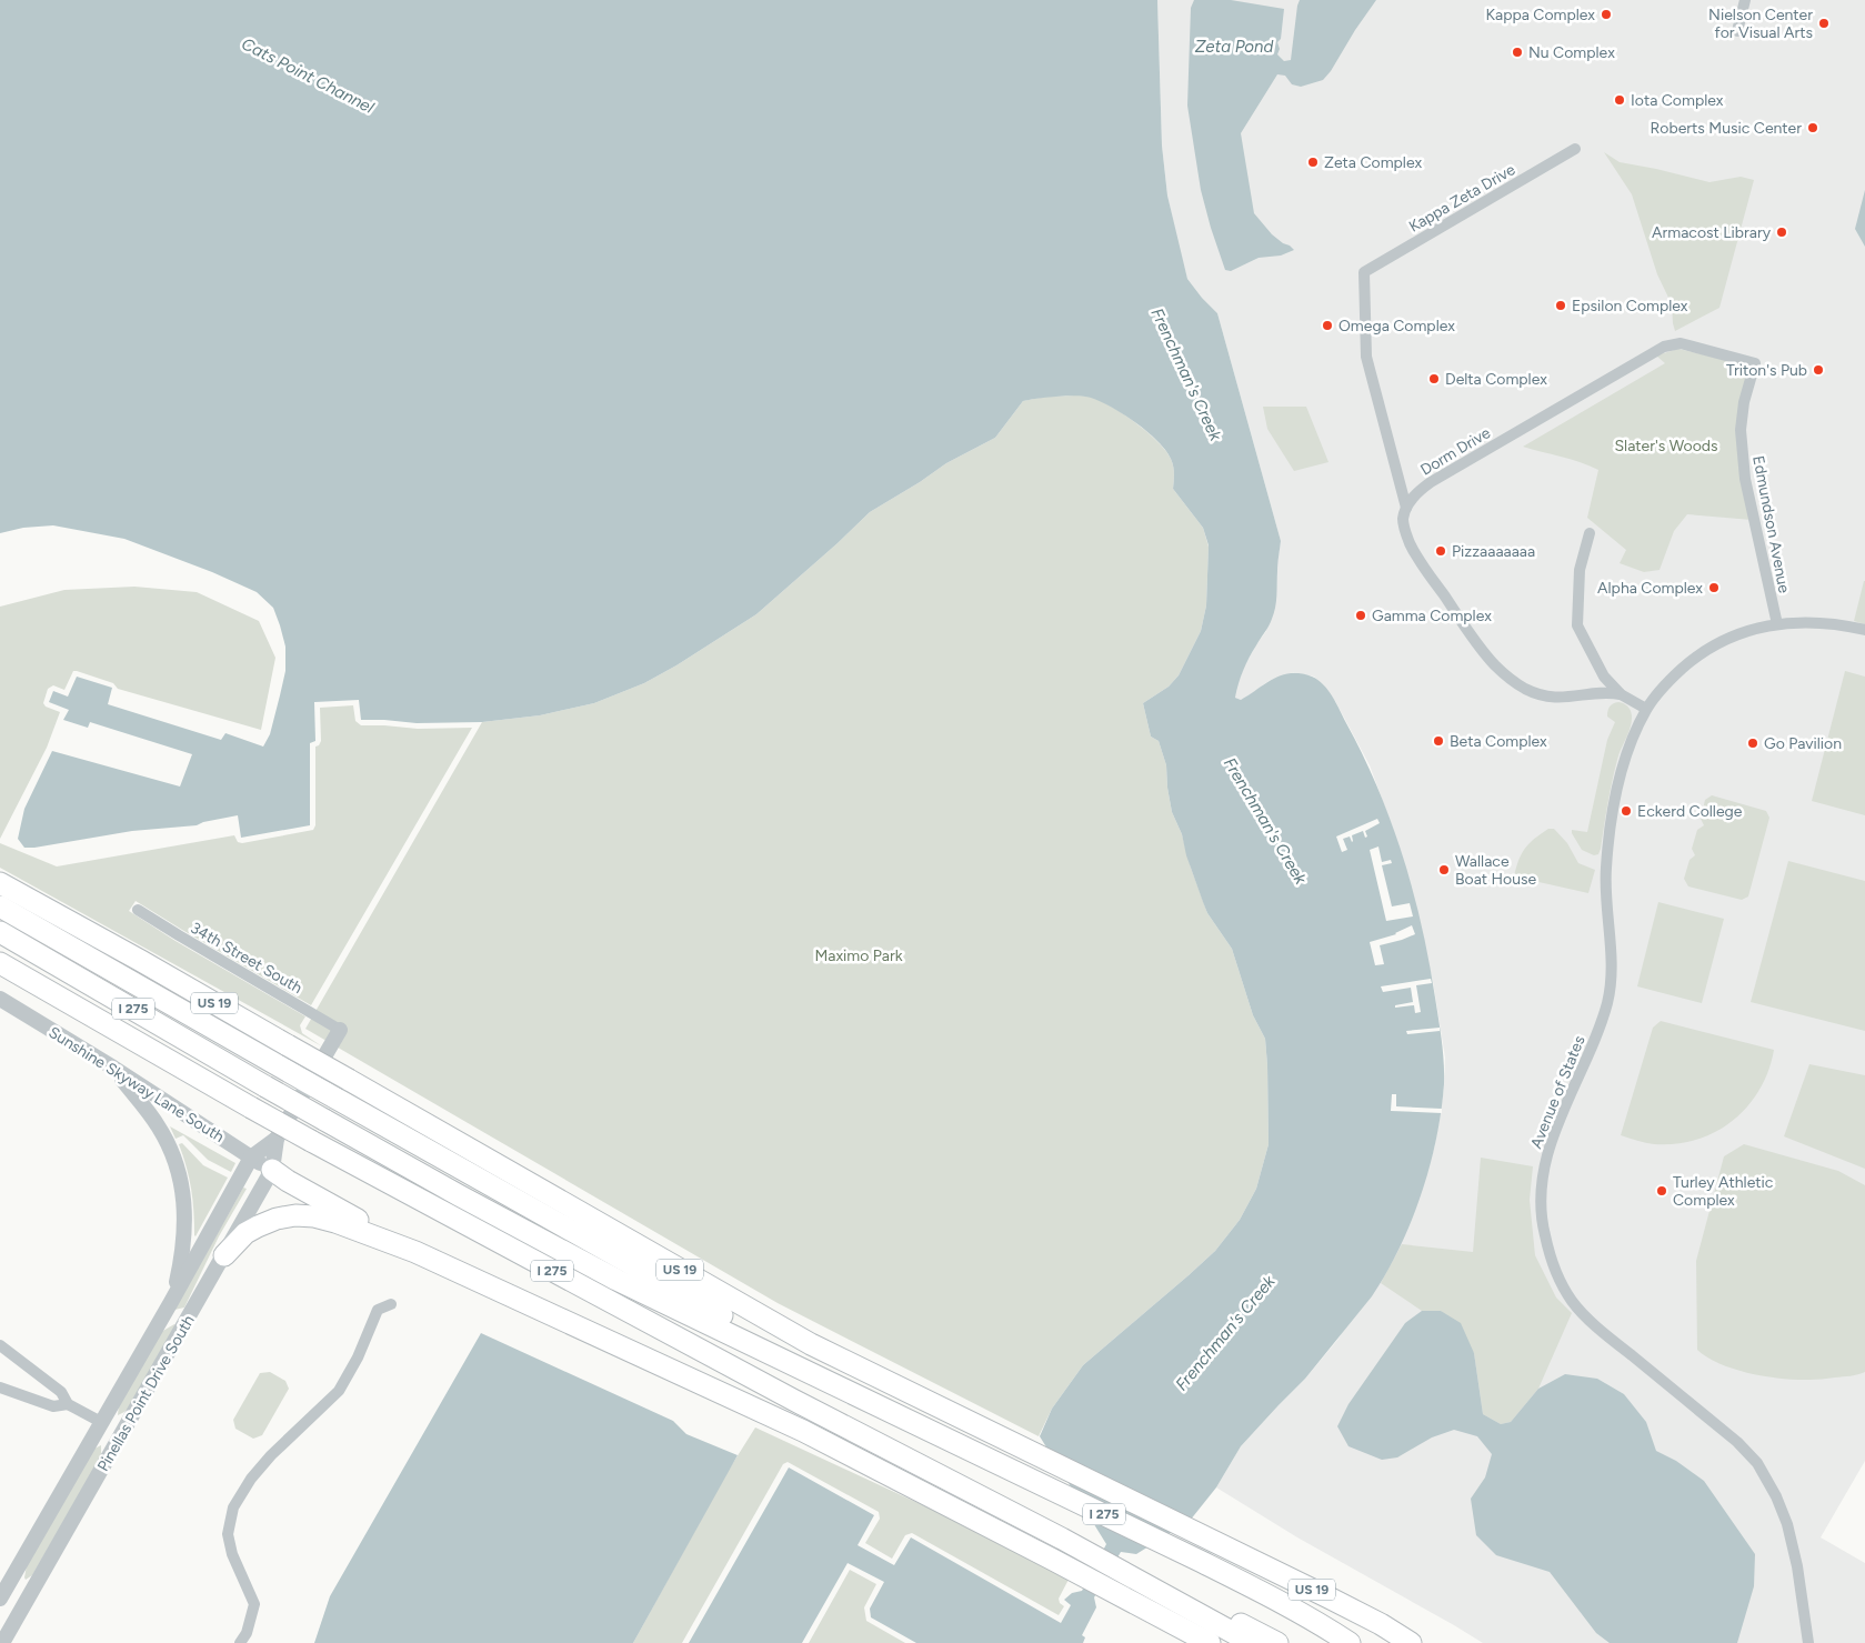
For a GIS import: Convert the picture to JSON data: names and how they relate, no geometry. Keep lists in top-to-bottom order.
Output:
{
  "streets": {
    "highway": ["US 19", "I 275"],
    "street": [
      "Kappa Zeta Drive",
      "Dorm Drive",
      "Edmundson Avenue",
      "34th Street South",
      "Sunshine Skyway Lane South",
      "Avenue of States",
      "Pinellas Point Drive South"
    ]
  },
  "crossings": [
    ["Kappa Zeta Drive", "Dorm Drive"],
    ["Dorm Drive", "Edmundson Avenue"],
    ["Edmundson Avenue", "Avenue of States"],
    ["34th Street South", "Pinellas Point Drive South"],
    ["Sunshine Skyway Lane South", "Pinellas Point Drive South"]
  ],
  "water": ["Zeta Pond", "Cats Point Channel", "Frenchman's Creek"],
  "parks": ["Slater's Woods", "Maximo Park"],
  "places": [
    "Kappa Complex",
    "Nielson Center for Visual Arts",
    "Nu Complex",
    "Iota Complex",
    "Roberts Music Center",
    "Zeta Complex",
    "Armacost Library",
    "Epsilon Complex",
    "Omega Complex",
    "Triton's Pub",
    "Delta Complex",
    "Pizzaaaaaaa",
    "Alpha Complex",
    "Gamma Complex",
    "Beta Complex",
    "Go Pavilion",
    "Eckerd College",
    "Wallace Boat House",
    "Turley Athletic Complex"
  ]
}
